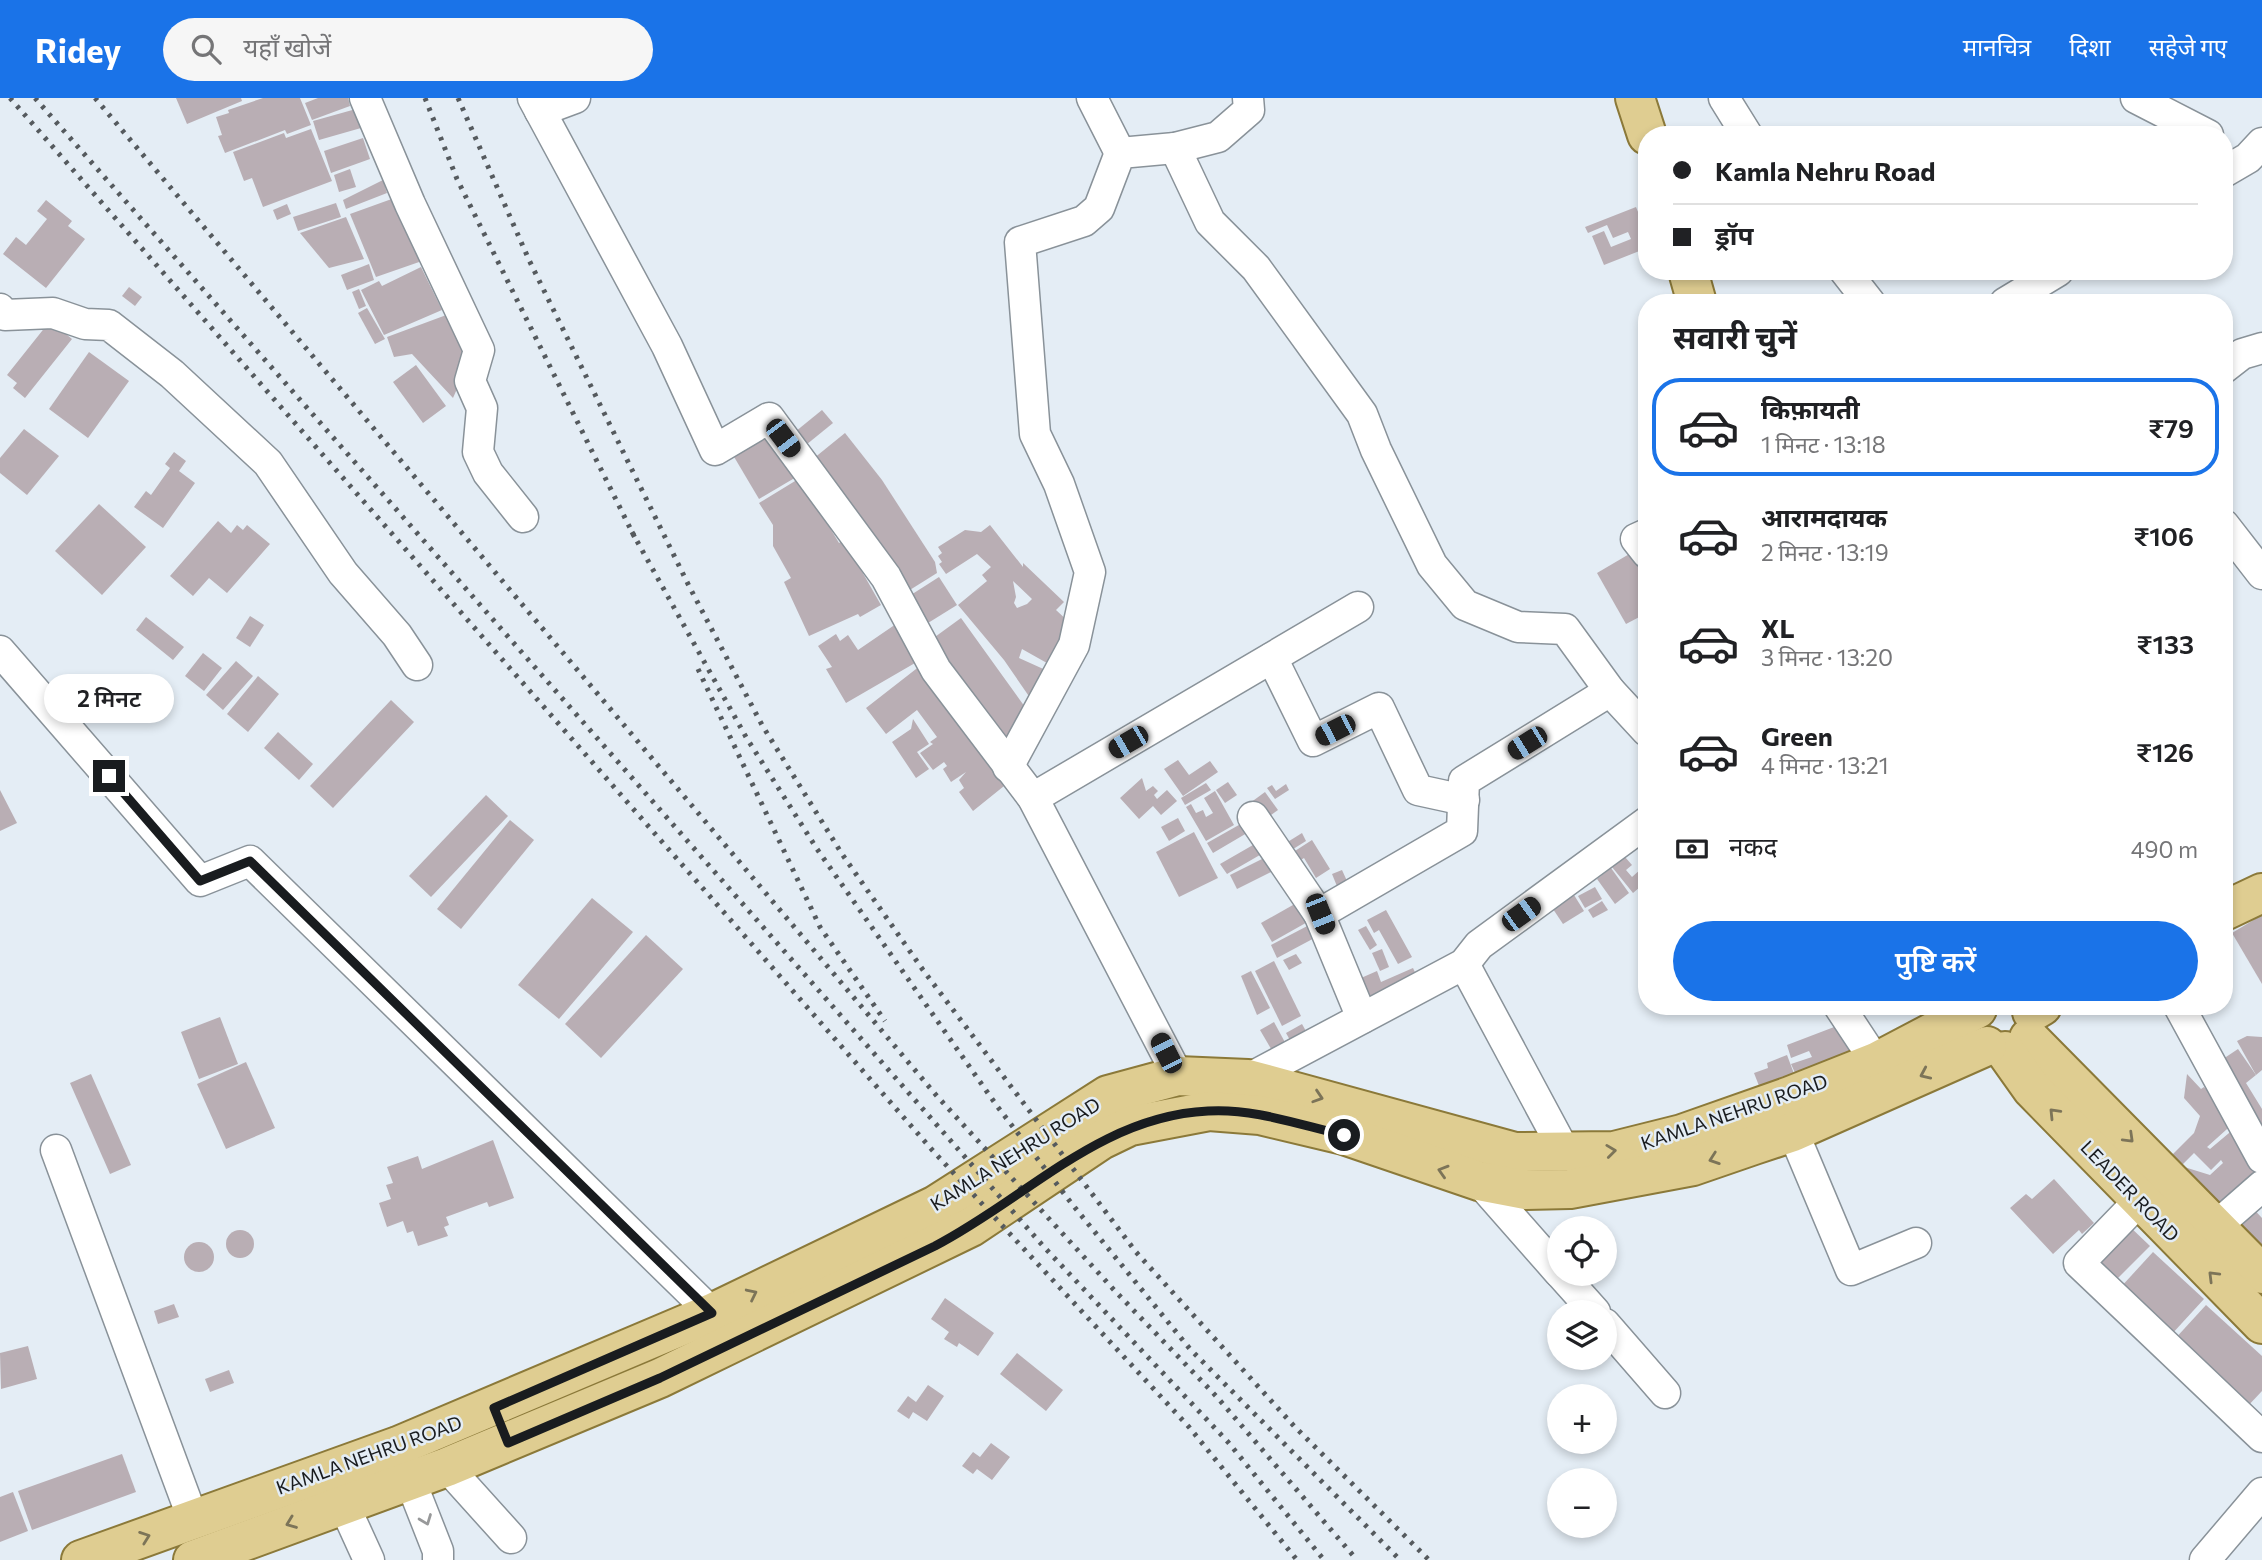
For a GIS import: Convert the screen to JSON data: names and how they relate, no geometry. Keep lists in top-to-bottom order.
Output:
{
  "streets": {
    "main road": ["KAMLA NEHRU ROAD", "LEADER ROAD"]
  },
  "crossings": [
    ["KAMLA NEHRU ROAD", "LEADER ROAD"]
  ],
  "page": {
    "header": "Ridey",
    "search": "यहाँ खोजें",
    "nav": ["मानचित्र", "दिशा", "सहेजे गए"],
    "banner": ["Kamla Nehru Road", "ड्रॉप"],
    "heading": "सवारी चुनें",
    "list": [
      {
        "name": "किफ़ायती",
        "note": "1 मिनट · 13:18",
        "value": "₹79"
      },
      {
        "name": "आरामदायक",
        "note": "2 मिनट · 13:19",
        "value": "₹106"
      },
      {
        "name": "XL",
        "note": "3 मिनट · 13:20",
        "value": "₹133"
      },
      {
        "name": "Green",
        "note": "4 मिनट · 13:21",
        "value": "₹126"
      }
    ],
    "bubble": "2 मिनट",
    "pay": ["नकद", "490 m"],
    "buttons": "पुष्टि करें",
    "map_buttons": ["+", "−"]
  }
}
